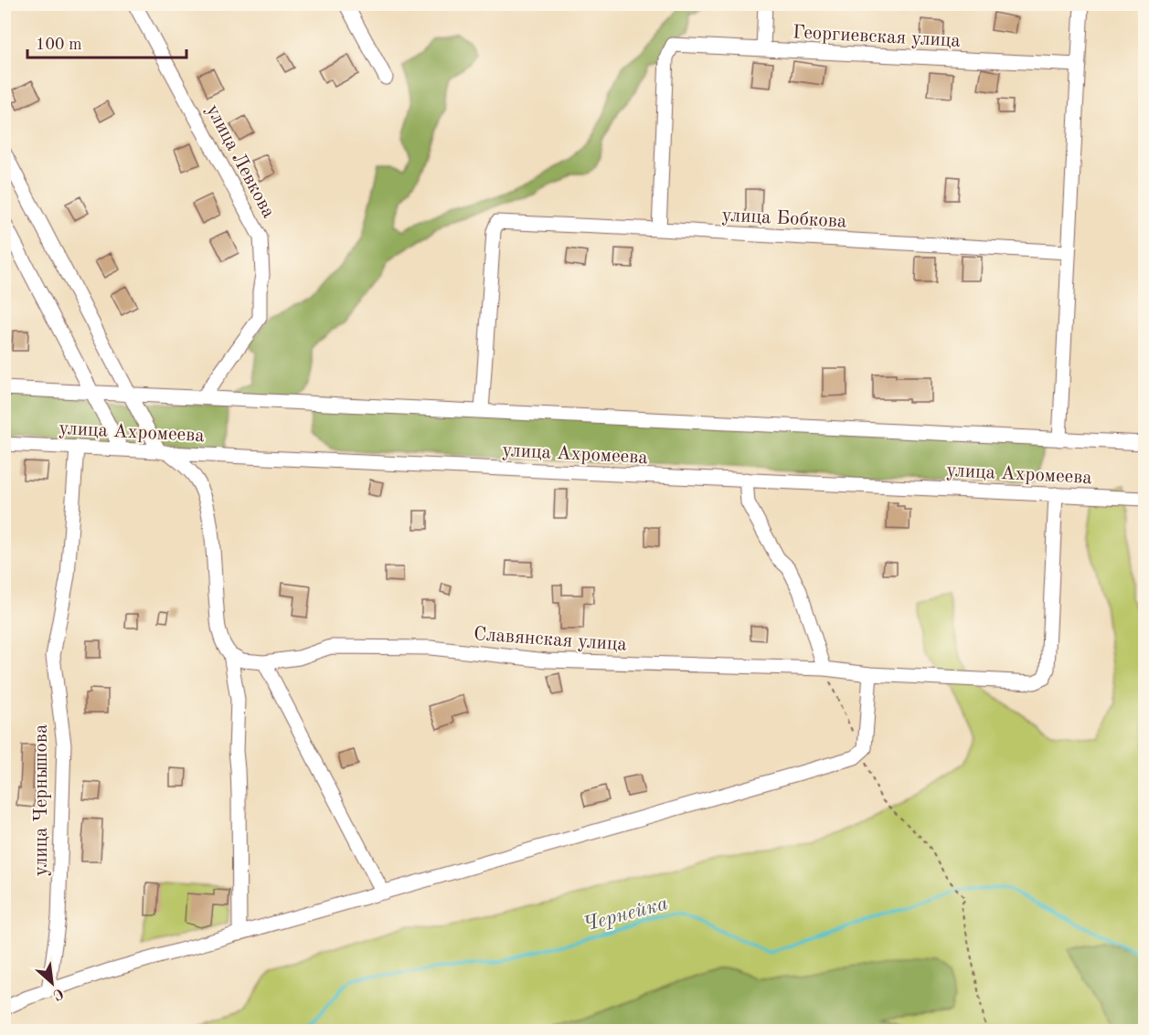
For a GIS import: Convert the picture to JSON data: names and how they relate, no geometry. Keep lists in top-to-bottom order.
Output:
{
  "streets": {
    "street": [
      "Георгиевская улица",
      "улица Левкова",
      "улица Бобкова",
      "улица Ахромеева",
      "Славянская улица",
      "улица Чернышова"
    ]
  },
  "crossings": [
    ["Георгиевская улица", "улица Бобкова"],
    ["улица Левкова", "улица Ахромеева"],
    ["улица Бобкова", "улица Ахромеева"],
    ["улица Ахромеева", "Славянская улица"],
    ["улица Ахромеева", "улица Чернышова"]
  ],
  "water": ["Чернейка"],
  "scale_bar": "100 m",
  "north": "bottom right"
}
